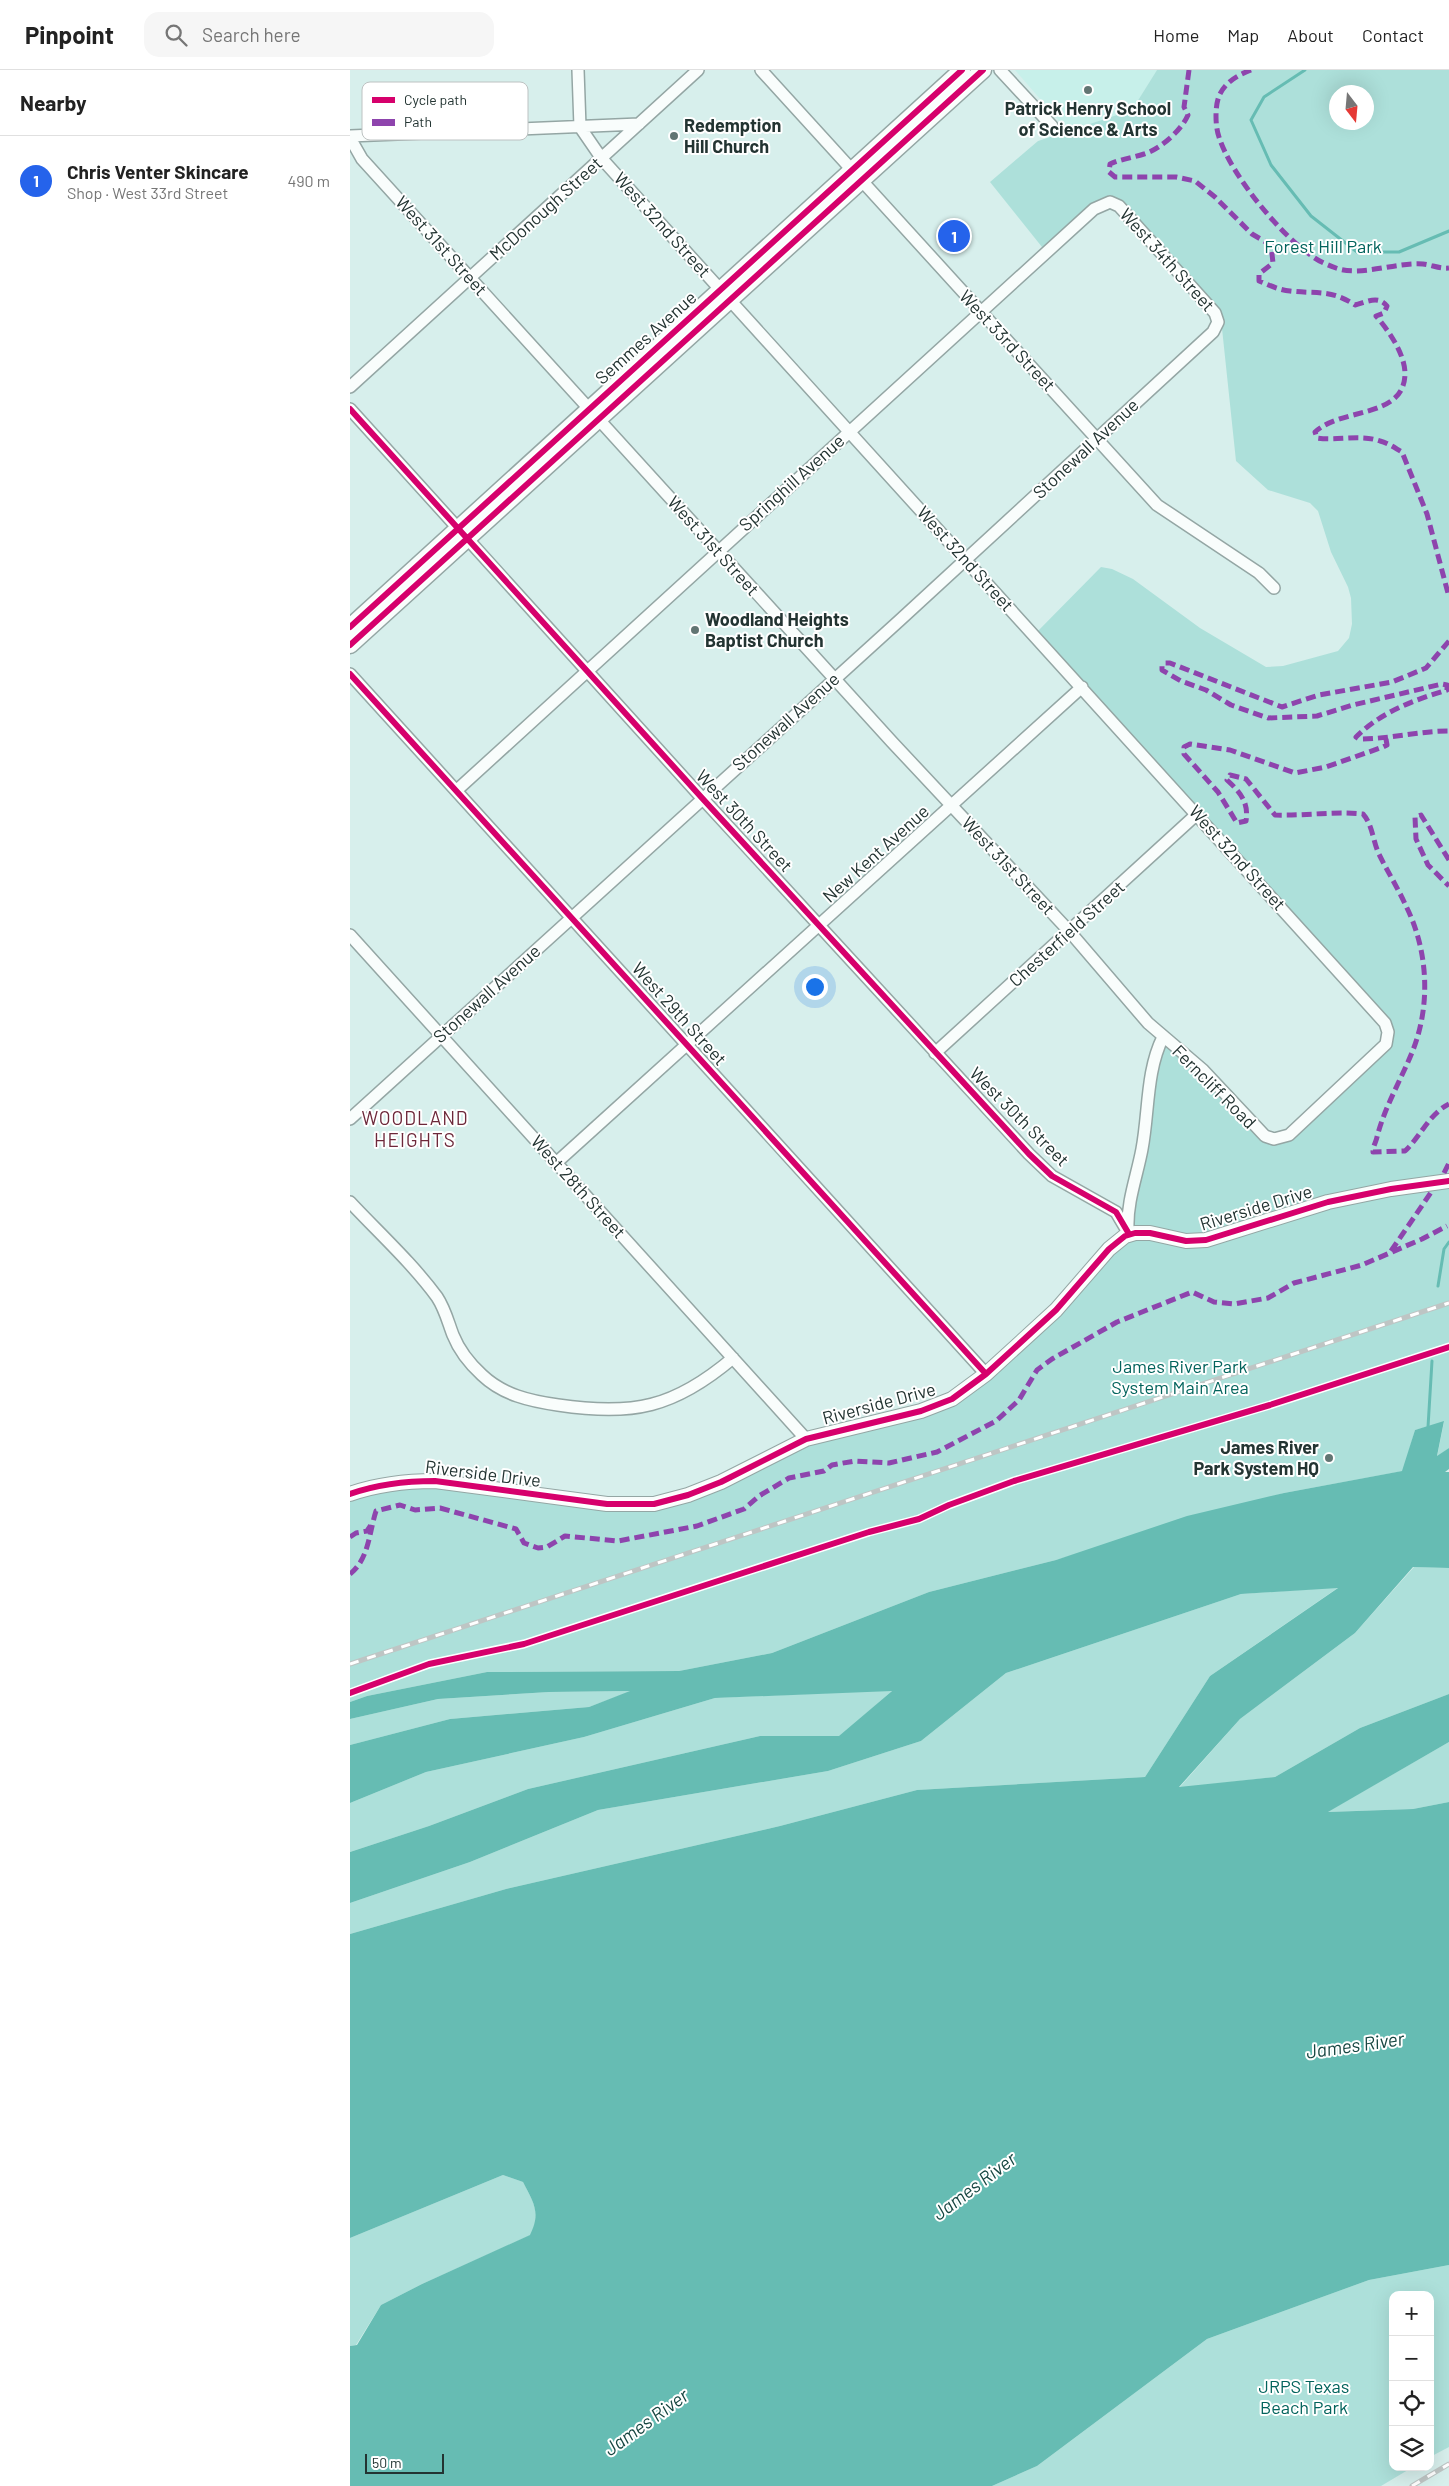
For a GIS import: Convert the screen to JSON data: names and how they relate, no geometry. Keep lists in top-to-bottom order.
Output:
{
  "streets": {
    "main road": ["Semmes Avenue"],
    "street": [
      "McDonough Street",
      "West 32nd Street",
      "West 31st Street",
      "West 34th Street",
      "West 33rd Street",
      "Stonewall Avenue",
      "Springhill Avenue",
      "West 30th Street",
      "New Kent Avenue",
      "Chesterfield Street",
      "West 29th Street",
      "Ferncliff Road",
      "West 28th Street",
      "Riverside Drive"
    ]
  },
  "crossings": [
    ["McDonough Street", "West 32nd Street"],
    ["McDonough Street", "West 31st Street"],
    ["West 32nd Street", "Semmes Avenue"],
    ["West 32nd Street", "Stonewall Avenue"],
    ["West 32nd Street", "Springhill Avenue"],
    ["West 32nd Street", "New Kent Avenue"],
    ["West 32nd Street", "Chesterfield Street"],
    ["West 32nd Street", "Ferncliff Road"],
    ["West 31st Street", "Semmes Avenue"],
    ["West 31st Street", "Stonewall Avenue"],
    ["West 31st Street", "Springhill Avenue"],
    ["West 31st Street", "New Kent Avenue"],
    ["West 31st Street", "Chesterfield Street"],
    ["West 31st Street", "Ferncliff Road"],
    ["West 34th Street", "Stonewall Avenue"],
    ["West 34th Street", "Springhill Avenue"],
    ["Semmes Avenue", "West 33rd Street"],
    ["Semmes Avenue", "West 30th Street"],
    ["West 33rd Street", "Stonewall Avenue"],
    ["West 33rd Street", "Springhill Avenue"],
    ["Stonewall Avenue", "West 30th Street"],
    ["Stonewall Avenue", "West 29th Street"],
    ["Stonewall Avenue", "West 28th Street"],
    ["Springhill Avenue", "West 30th Street"],
    ["Springhill Avenue", "West 29th Street"],
    ["West 30th Street", "New Kent Avenue"],
    ["West 30th Street", "Chesterfield Street"],
    ["West 30th Street", "Ferncliff Road"],
    ["West 30th Street", "Riverside Drive"],
    ["New Kent Avenue", "West 29th Street"],
    ["New Kent Avenue", "West 28th Street"],
    ["West 29th Street", "Riverside Drive"],
    ["Ferncliff Road", "Riverside Drive"],
    ["West 28th Street", "Riverside Drive"]
  ],
  "districts": ["WOODLAND HEIGHTS"],
  "water": ["James River"],
  "parks": ["Forest Hill Park", "James River Park System Main Area", "JRPS Texas Beach Park"],
  "places": [
    "Patrick Henry School of Science & Arts",
    "Redemption Hill Church",
    "Woodland Heights Baptist Church",
    "James River Park System HQ"
  ],
  "legend": ["Cycle path", "Path"],
  "scale_bar": "50 m",
  "north": "bottom",
  "page": {
    "header": "Pinpoint",
    "search": "Search here",
    "nav": [
      "Home",
      "Map",
      "About",
      "Contact"
    ],
    "heading": "Nearby",
    "list": [
      {
        "mark": "1",
        "name": "Chris Venter Skincare",
        "note": "Shop · West 33rd Street",
        "value": "490 m"
      }
    ],
    "pins": "1",
    "map_buttons": ["+", "−"],
    "scale": "50 m"
  }
}
